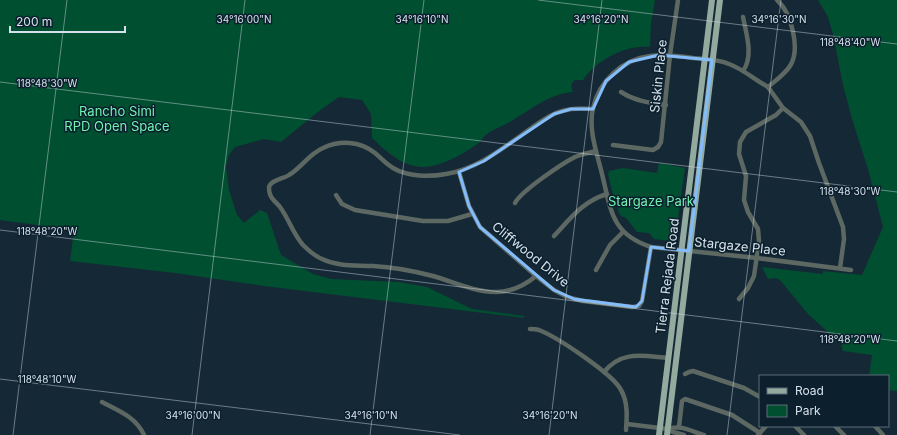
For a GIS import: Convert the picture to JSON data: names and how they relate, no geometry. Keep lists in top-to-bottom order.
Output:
{
  "streets": {
    "main road": ["Tierra Rejada Road"],
    "street": ["Siskin Place", "Stargaze Place", "Cliffwood Drive"]
  },
  "crossings": [
    ["Siskin Place", "Stargaze Place"],
    ["Stargaze Place", "Cliffwood Drive"],
    ["Stargaze Place", "Tierra Rejada Road"]
  ],
  "parks": ["Rancho Simi RPD Open Space", "Stargaze Park"],
  "legend": ["Road", "Park"],
  "scale_bar": "200 m",
  "coordinates": [
    "34°16'00\"N",
    "34°16'10\"N",
    "34°16'20\"N",
    "34°16'30\"N",
    "118°48'40\"W",
    "118°48'30\"W",
    "118°48'20\"W",
    "118°48'10\"W"
  ]
}
